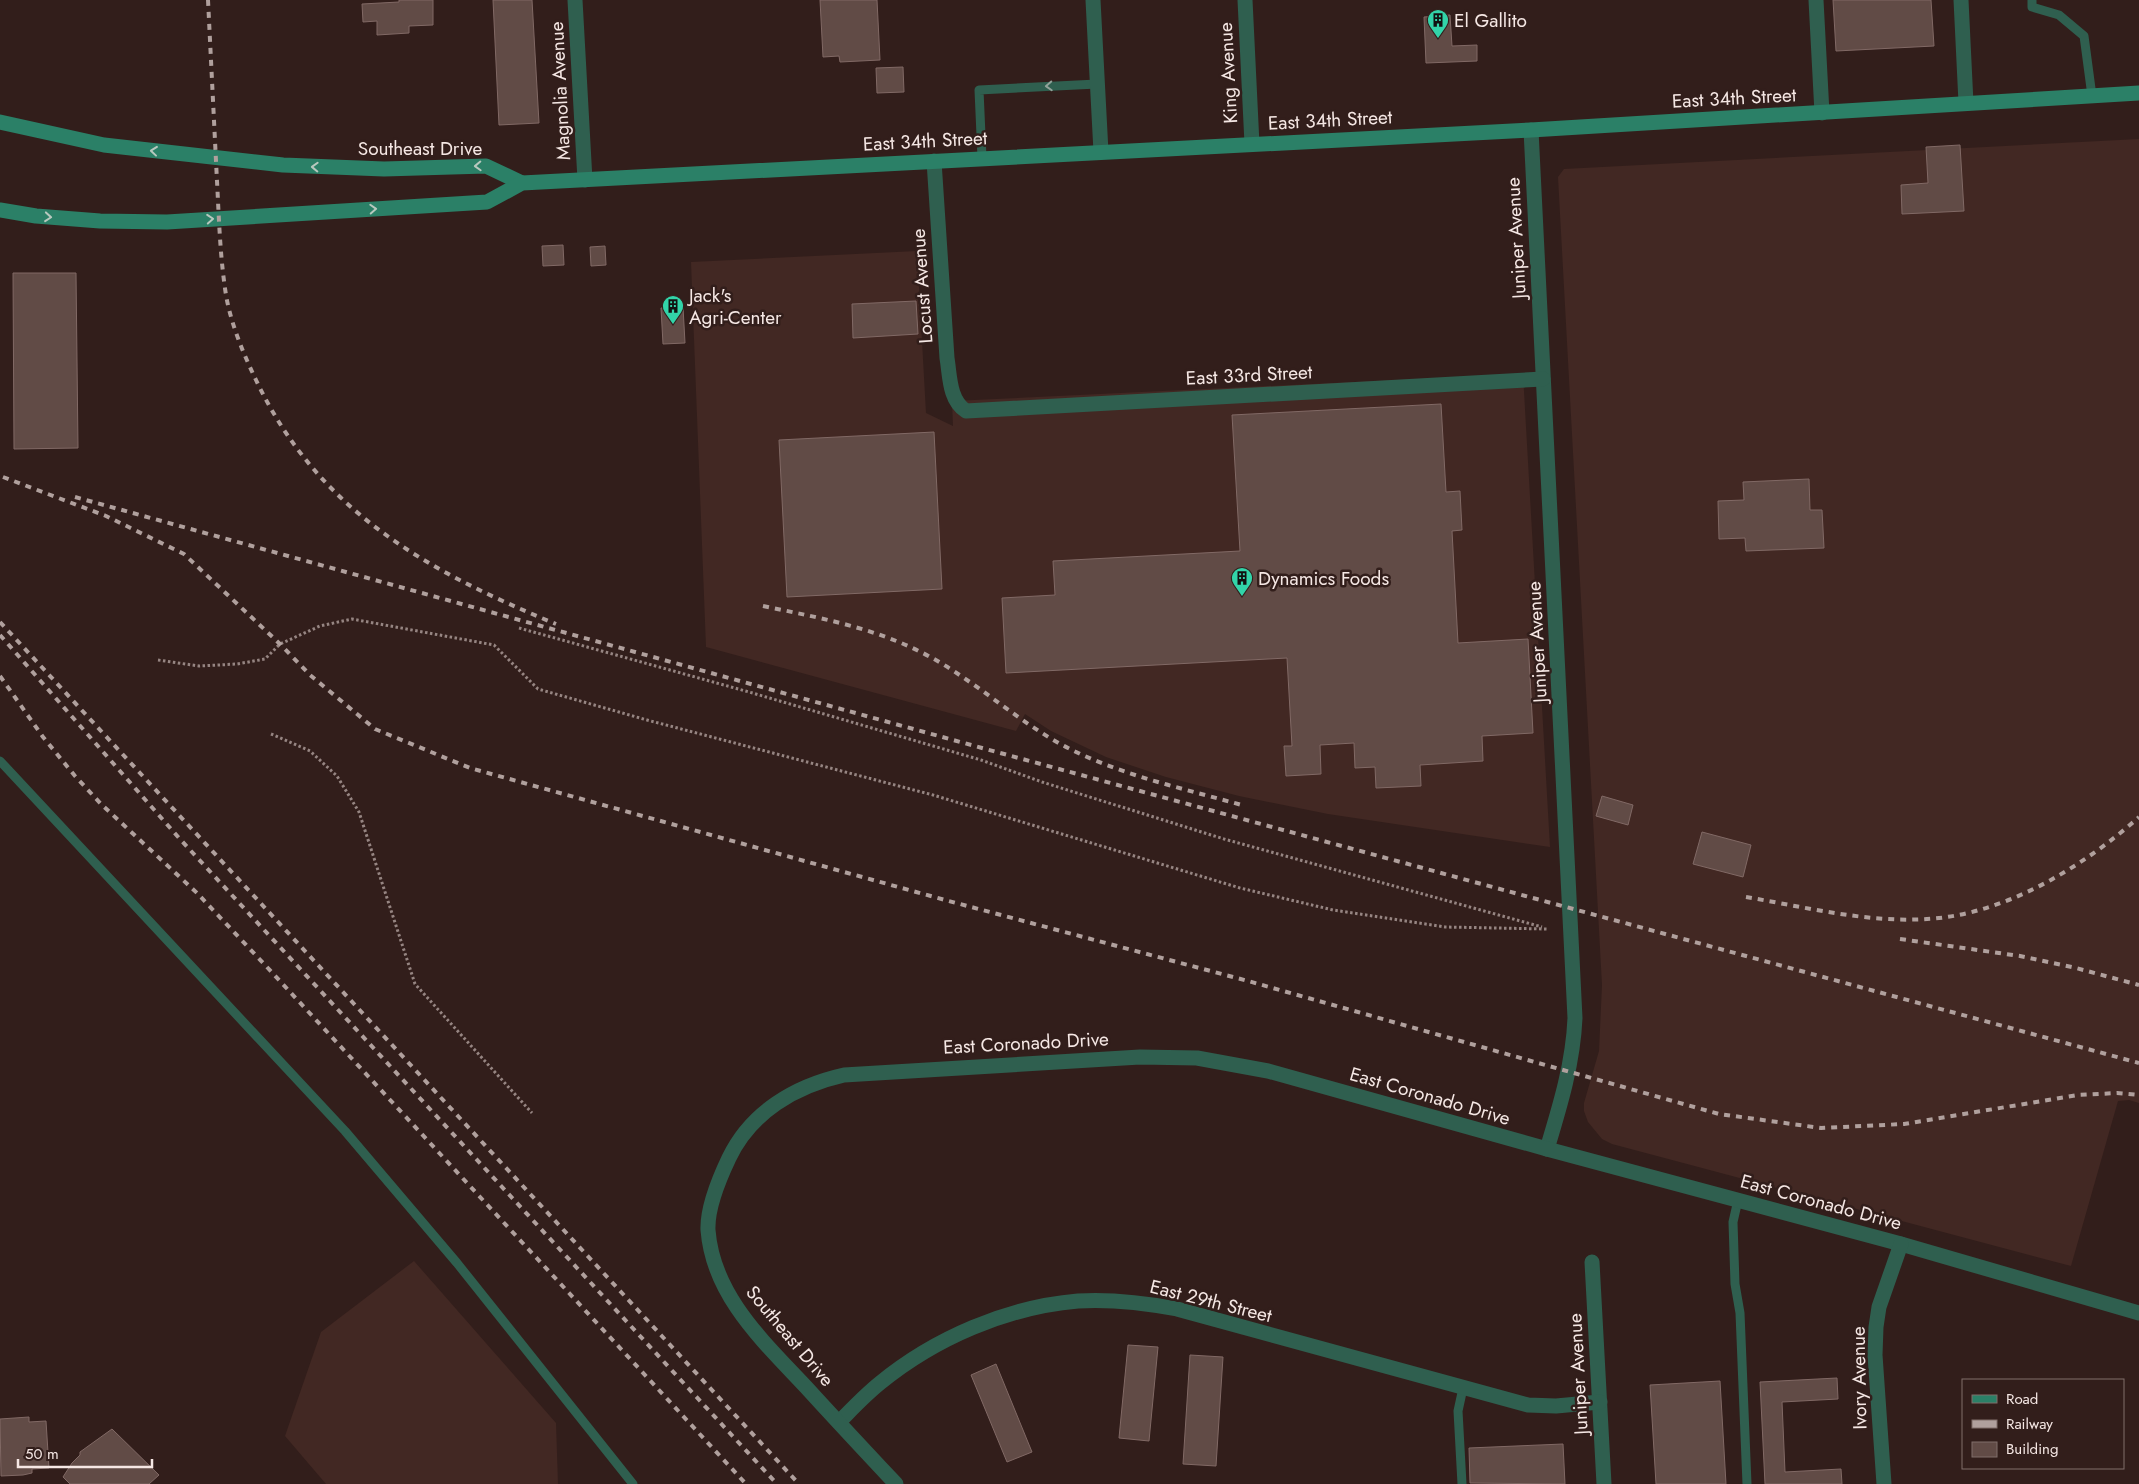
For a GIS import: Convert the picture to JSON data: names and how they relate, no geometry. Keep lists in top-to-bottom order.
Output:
{
  "streets": {
    "main road": ["East 34th Street", "Southeast Drive"],
    "street": [
      "King Avenue",
      "Magnolia Avenue",
      "Juniper Avenue",
      "Locust Avenue",
      "East 33rd Street",
      "East Coronado Drive",
      "East 29th Street",
      "Ivory Avenue"
    ]
  },
  "crossings": [
    ["King Avenue", "East 34th Street"],
    ["Magnolia Avenue", "East 34th Street"],
    ["East 34th Street", "Southeast Drive"],
    ["East 34th Street", "Juniper Avenue"],
    ["East 34th Street", "Locust Avenue"],
    ["Southeast Drive", "East Coronado Drive"],
    ["Southeast Drive", "East 29th Street"],
    ["Juniper Avenue", "East 33rd Street"],
    ["Juniper Avenue", "East Coronado Drive"],
    ["Juniper Avenue", "East 29th Street"],
    ["Locust Avenue", "East 33rd Street"],
    ["East Coronado Drive", "Ivory Avenue"]
  ],
  "places": {
    "building": ["El Gallito", "Jack's Agri-Center", "Dynamics Foods"]
  },
  "legend": ["Road", "Railway", "Building"],
  "scale_bar": "50 m"
}
